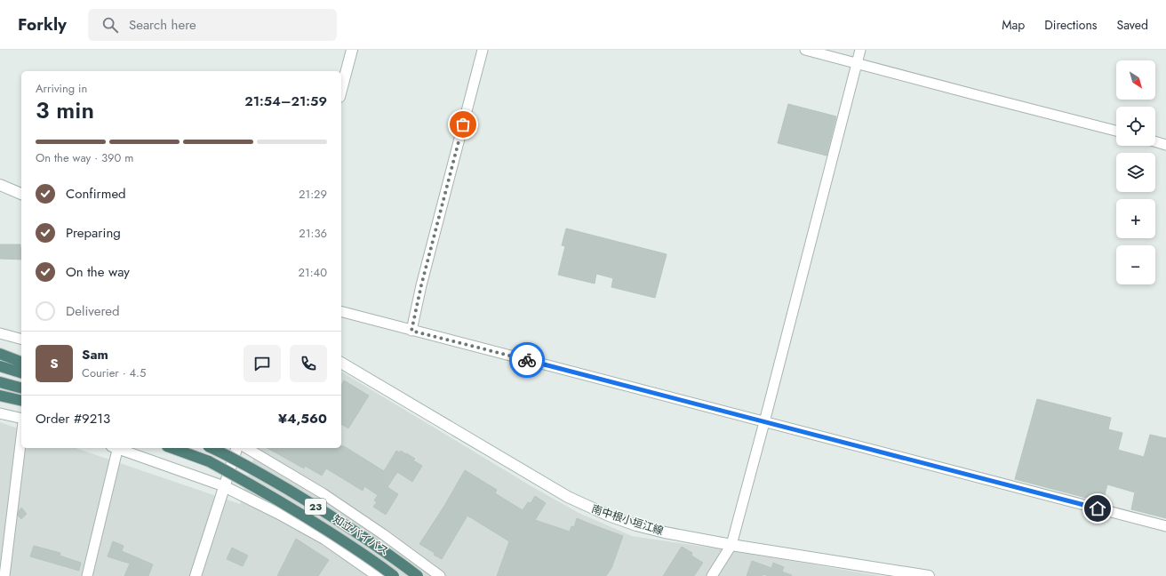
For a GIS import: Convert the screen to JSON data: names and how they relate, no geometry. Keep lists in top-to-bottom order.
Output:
{
  "streets": {
    "highway": ["23", "知立バイパス"],
    "main road": ["南中根小垣江線"]
  },
  "crossings": [
    ["23", "知立バイパス"]
  ],
  "north": "bottom right",
  "page": {
    "header": "Forkly",
    "search": "Search here",
    "nav": ["Map", "Directions", "Saved"],
    "map_buttons": ["+", "−"],
    "heading": ["3 min", "Arriving in", "21:54–21:59"],
    "panel": [
      "Sam",
      "Courier · 4.5",
      "Order #9213",
      "¥4,560"
    ],
    "bar": "On the way · 390 m",
    "list": [
      ["Confirmed", "21:29"],
      ["Preparing", "21:36"],
      ["On the way", "21:40"],
      "Delivered"
    ],
    "round": "S"
  }
}
